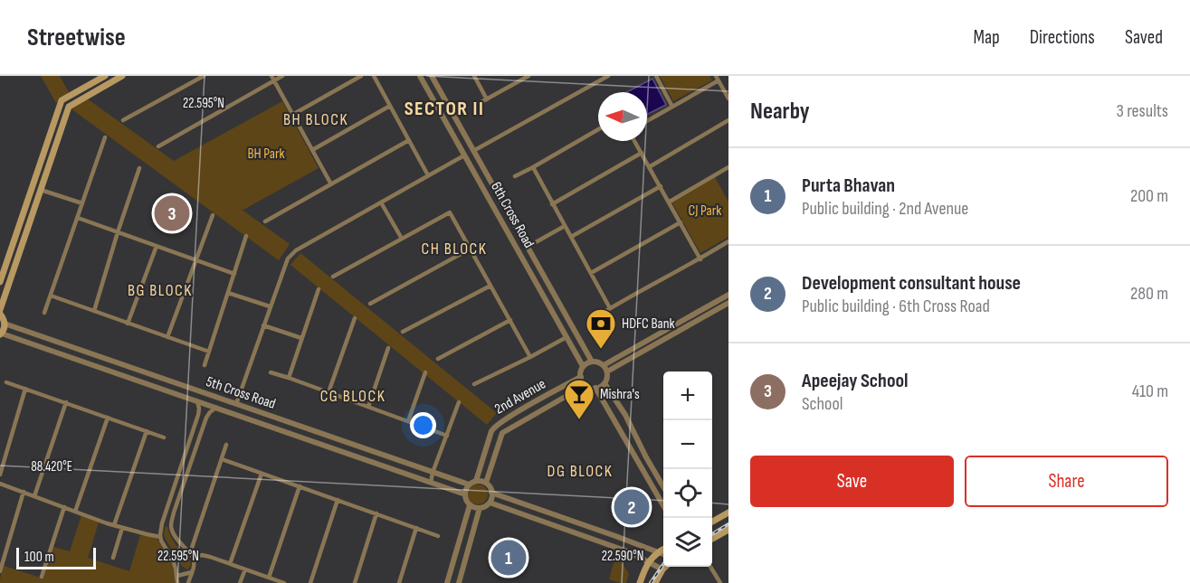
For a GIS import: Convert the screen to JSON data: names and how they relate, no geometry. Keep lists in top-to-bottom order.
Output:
{
  "streets": {
    "street": ["6th Cross Road", "5th Cross Road", "2nd Avenue"]
  },
  "crossings": [
    ["6th Cross Road", "2nd Avenue"],
    ["5th Cross Road", "2nd Avenue"]
  ],
  "districts": [
    "SECTOR II",
    "BH BLOCK",
    "CH BLOCK",
    "BG BLOCK",
    "CG BLOCK",
    "DG BLOCK"
  ],
  "parks": ["BH Park", "CJ Park"],
  "places": {
    "bank": ["HDFC Bank"],
    "bar": ["Mishra's"]
  },
  "scale_bar": "100 m",
  "north": "left",
  "page": {
    "header": "Streetwise",
    "nav": ["Map", "Directions", "Saved"],
    "heading": ["Nearby", "3 results"],
    "list": [
      {
        "mark": "1",
        "name": "Purta Bhavan",
        "note": "Public building · 2nd Avenue",
        "value": "200 m"
      },
      {
        "mark": "2",
        "name": "Development consultant house",
        "note": "Public building · 6th Cross Road",
        "value": "280 m"
      },
      {
        "mark": "3",
        "name": "Apeejay School",
        "note": "School",
        "value": "410 m"
      }
    ],
    "pins": ["3", "2", "1"],
    "map_buttons": ["+", "−"],
    "buttons": ["Save", "Share"],
    "scale": "100 m"
  },
  "coordinates": ["22.595°N", "88.420°E", "22.590°N"]
}
